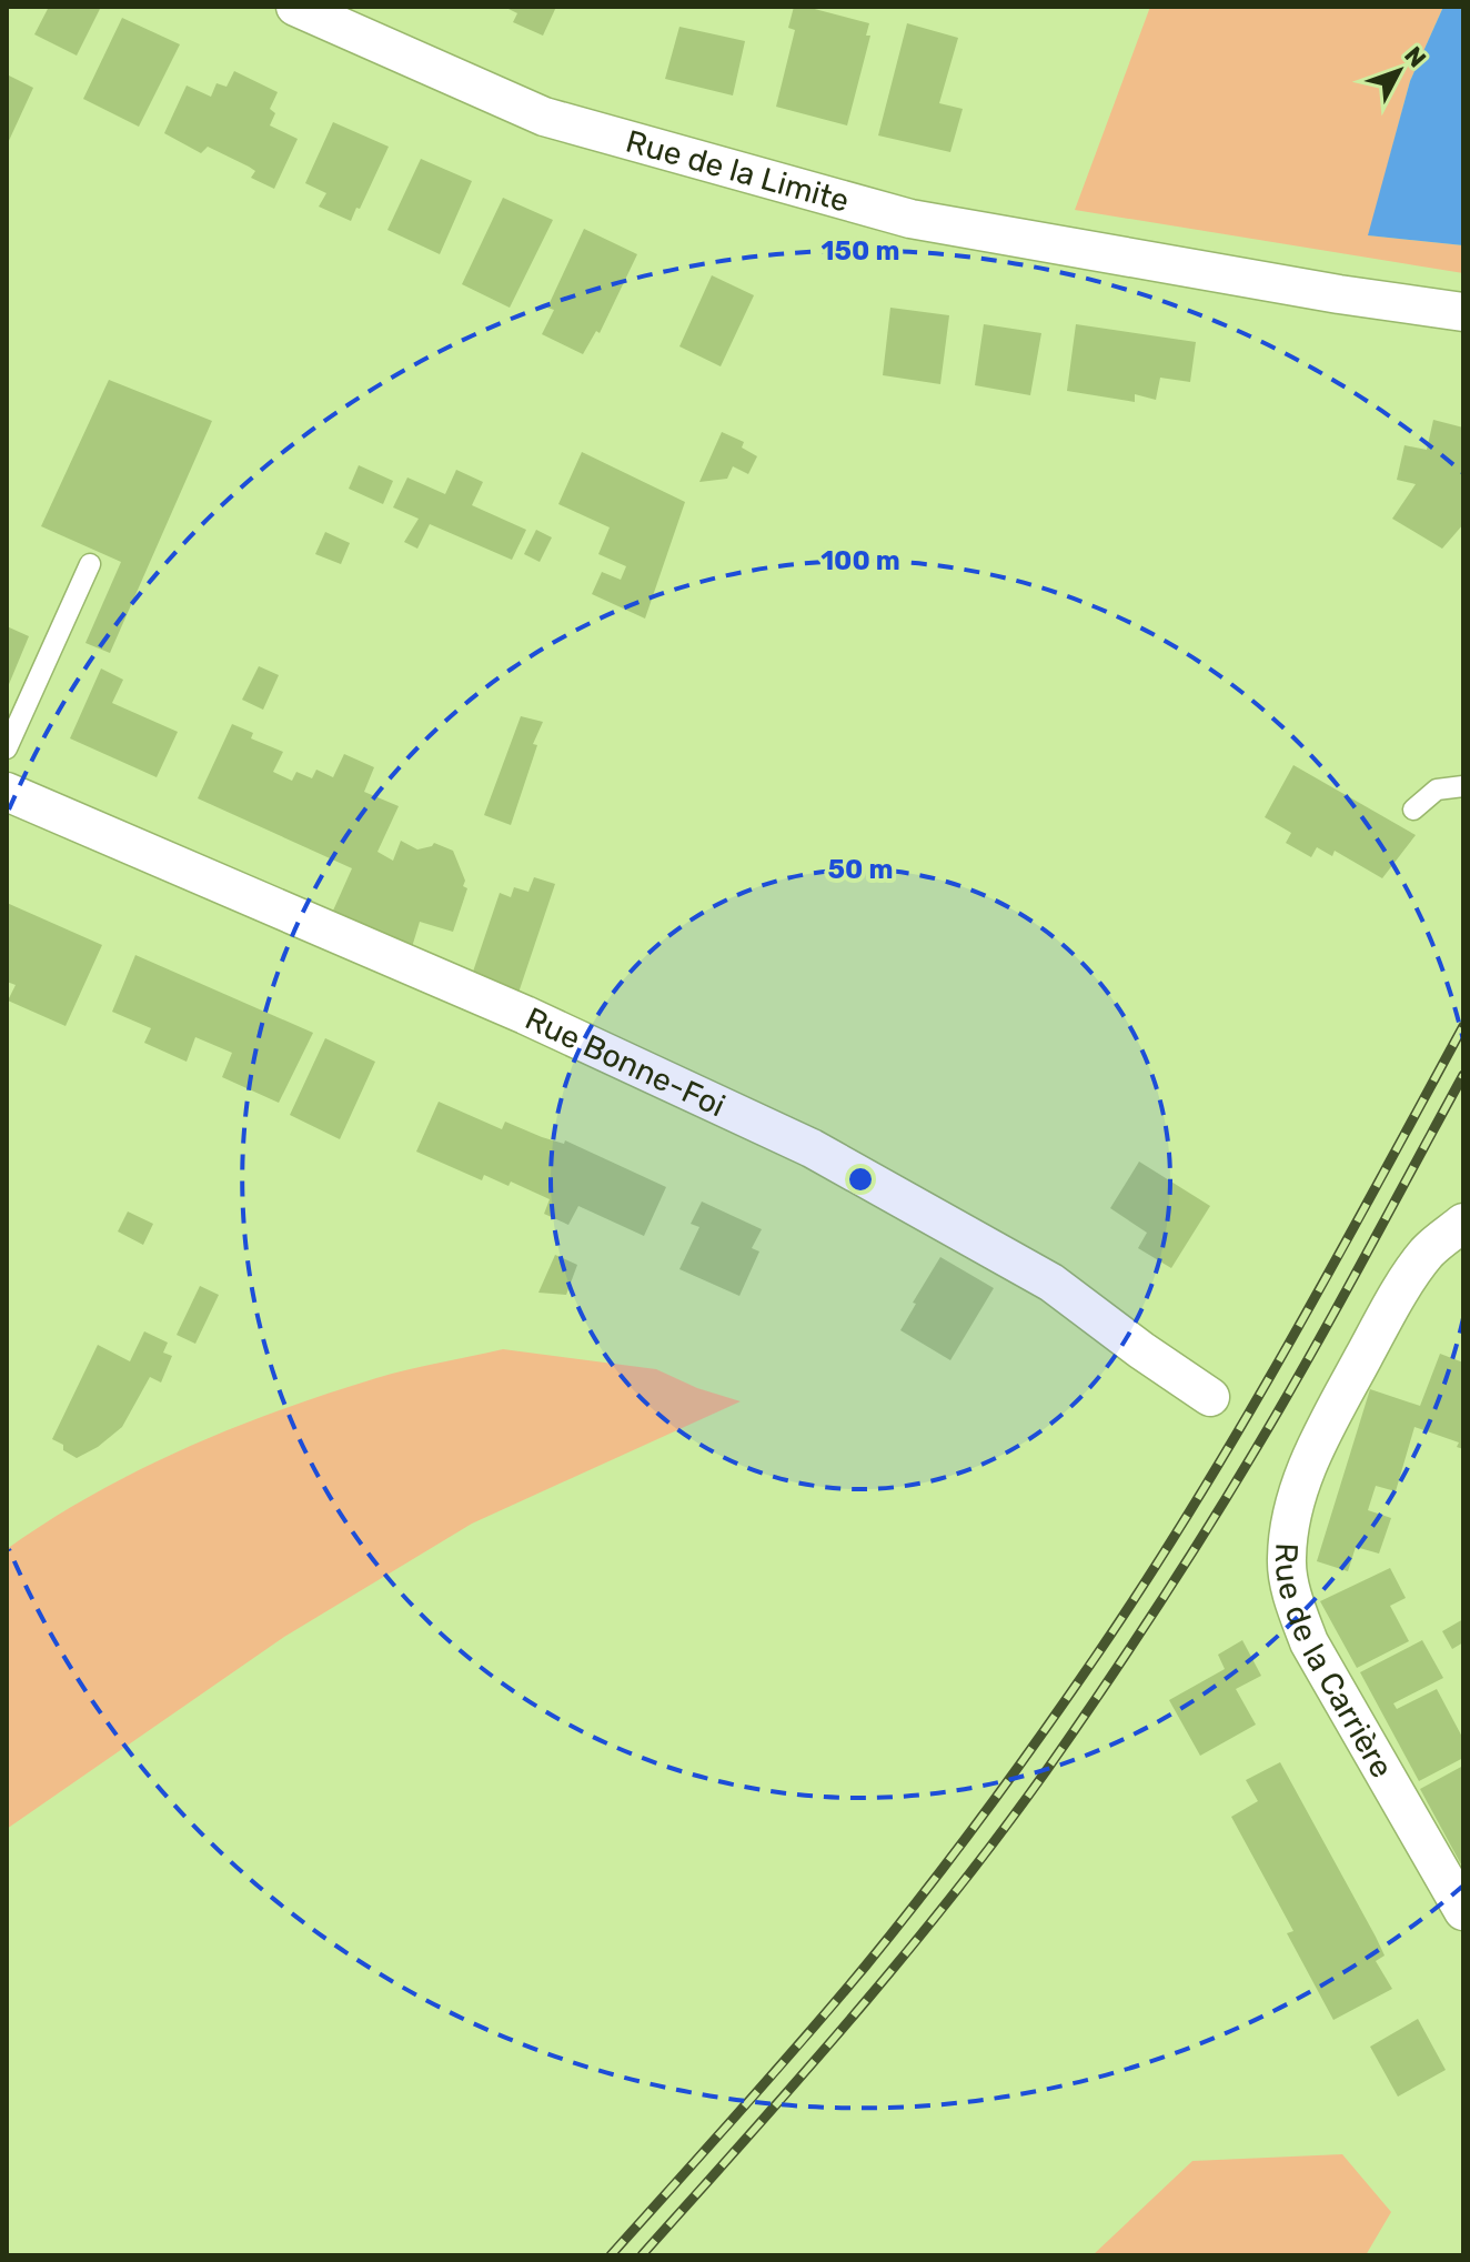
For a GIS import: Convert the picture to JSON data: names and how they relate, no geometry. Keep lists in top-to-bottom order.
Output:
{
  "streets": {
    "street": ["Rue de la Limite", "Rue Bonne-Foi", "Rue de la Carrière"]
  },
  "north": "top right",
  "rings": ["150 m", "100 m", "50 m"]
}
